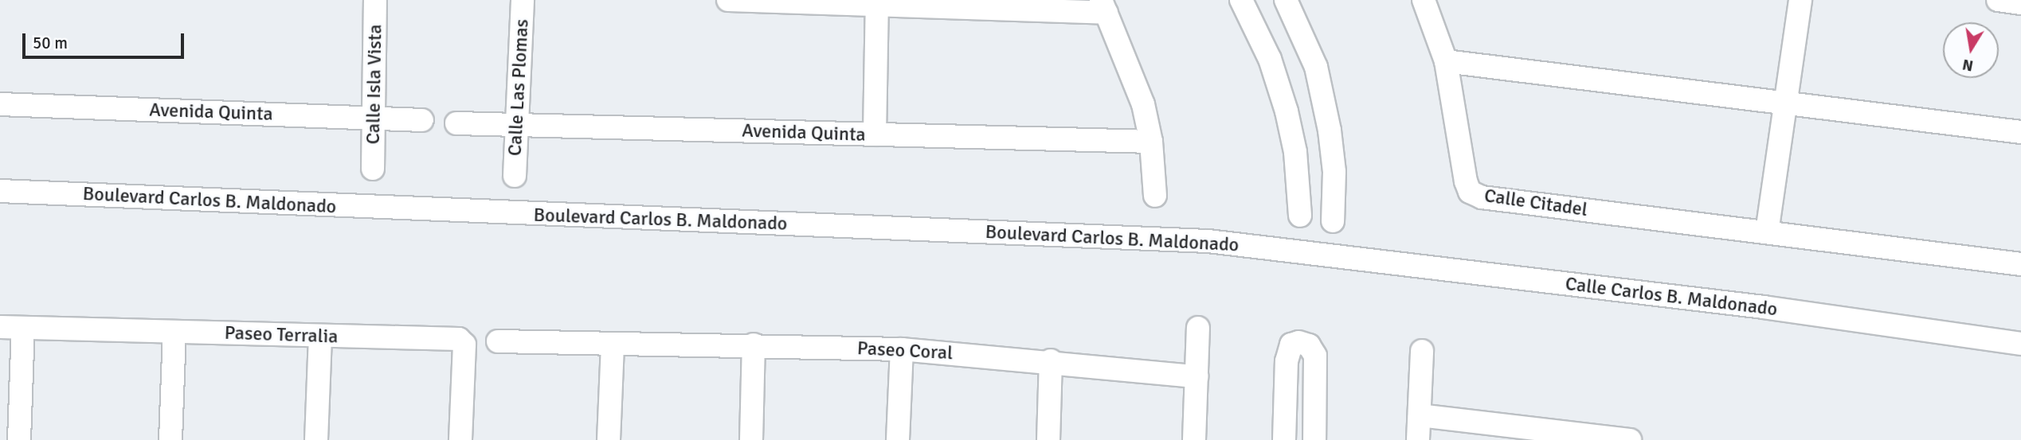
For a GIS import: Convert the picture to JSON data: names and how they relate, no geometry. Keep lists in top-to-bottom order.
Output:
{
  "streets": {
    "street": [
      "Calle Isla Vista",
      "Calle Las Plomas",
      "Avenida Quinta",
      "Boulevard Carlos B. Maldonado",
      "Calle Citadel",
      "Calle Carlos B. Maldonado",
      "Paseo Terralia",
      "Paseo Coral"
    ]
  },
  "crossings": [
    ["Calle Isla Vista", "Avenida Quinta"],
    ["Calle Las Plomas", "Avenida Quinta"],
    ["Boulevard Carlos B. Maldonado", "Calle Carlos B. Maldonado"]
  ],
  "scale_bar": "50 m",
  "north": "bottom"
}
